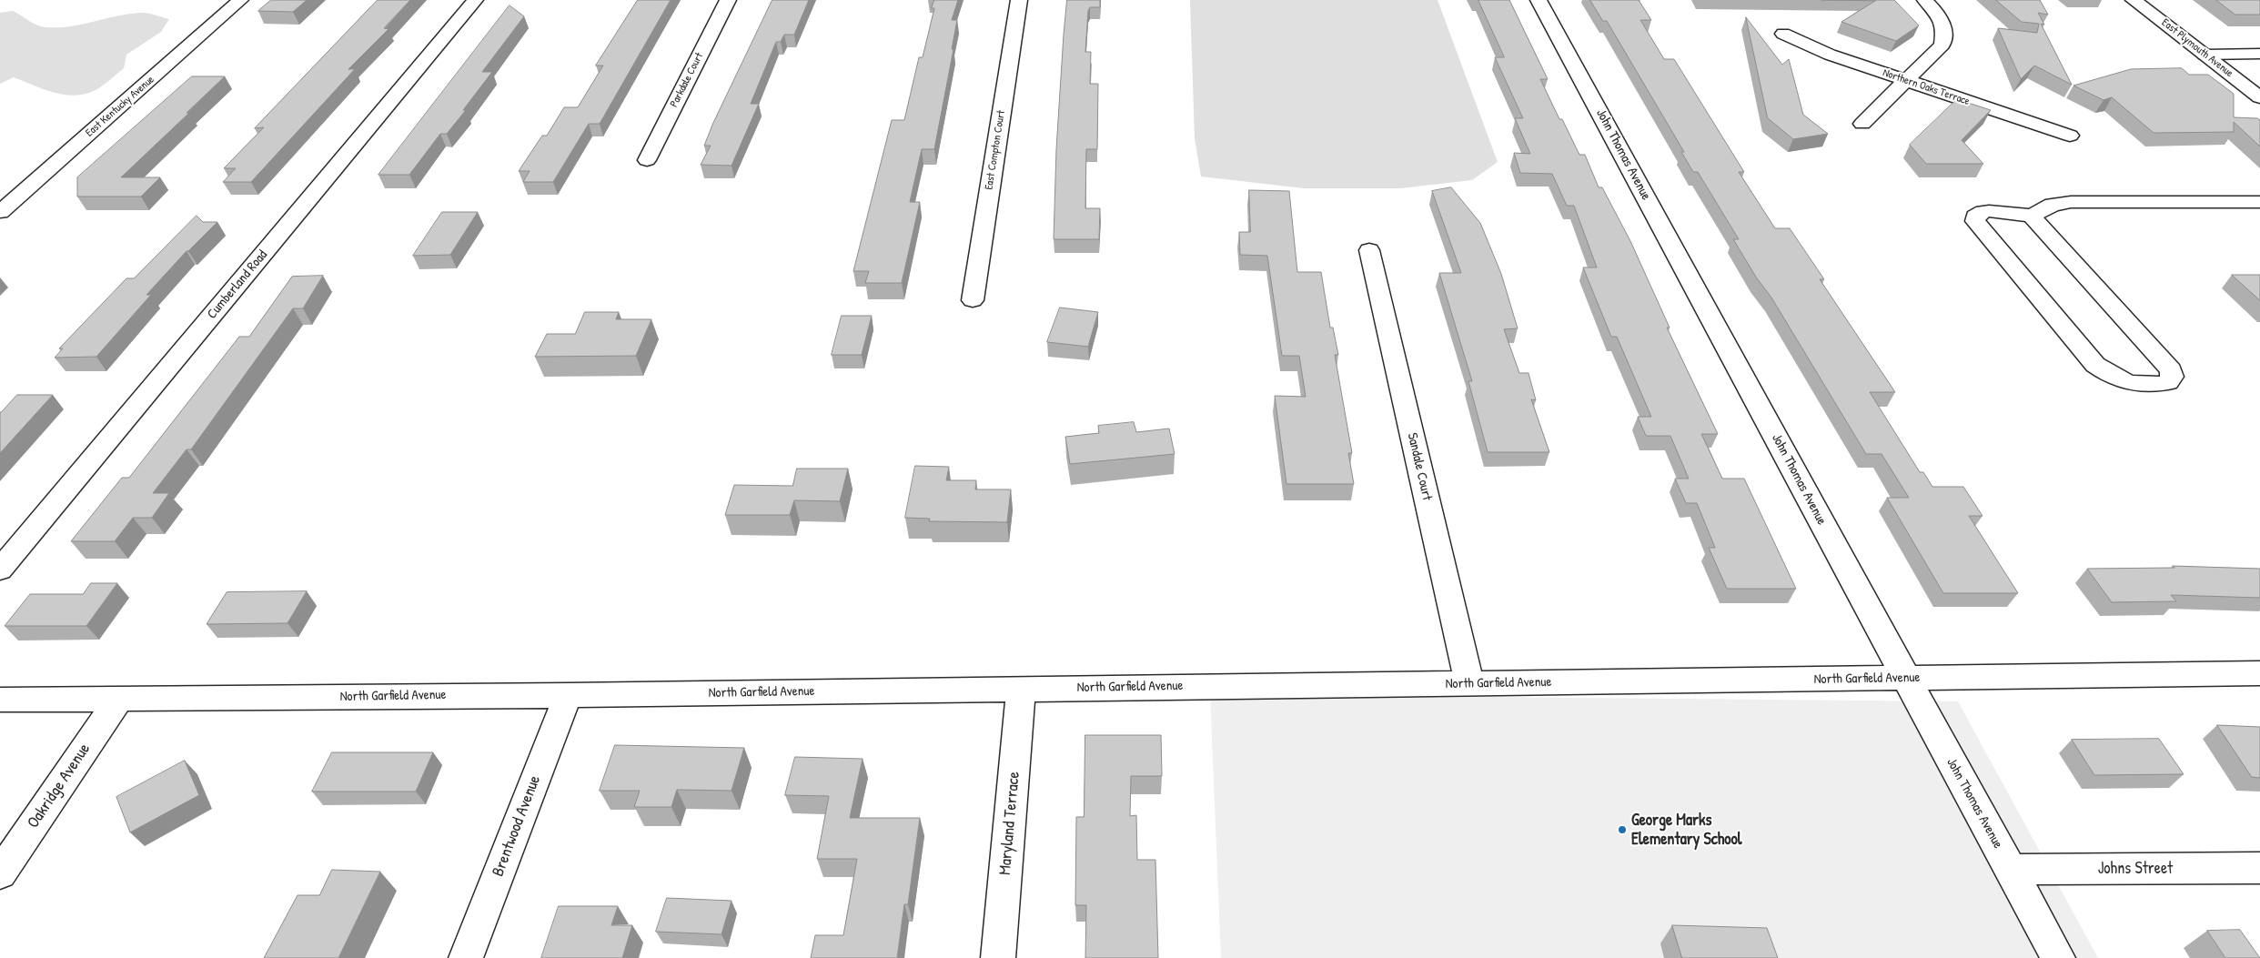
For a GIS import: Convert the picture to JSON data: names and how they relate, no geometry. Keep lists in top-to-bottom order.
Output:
{
  "streets": {
    "street": [
      "East Plymouth Avenue",
      "Parkdale Court",
      "Northern Oaks Terrace",
      "East Kentucky Avenue",
      "East Compton Court",
      "John Thomas Avenue",
      "Cumberland Road",
      "Sandale Court",
      "North Garfield Avenue",
      "Oakridge Avenue",
      "Maryland Terrace",
      "Brentwood Avenue",
      "Johns Street"
    ]
  },
  "crossings": [
    ["John Thomas Avenue", "North Garfield Avenue"],
    ["John Thomas Avenue", "Johns Street"],
    ["Sandale Court", "North Garfield Avenue"],
    ["North Garfield Avenue", "Oakridge Avenue"],
    ["North Garfield Avenue", "Maryland Terrace"],
    ["North Garfield Avenue", "Brentwood Avenue"]
  ],
  "places": ["George Marks Elementary School"]
}
